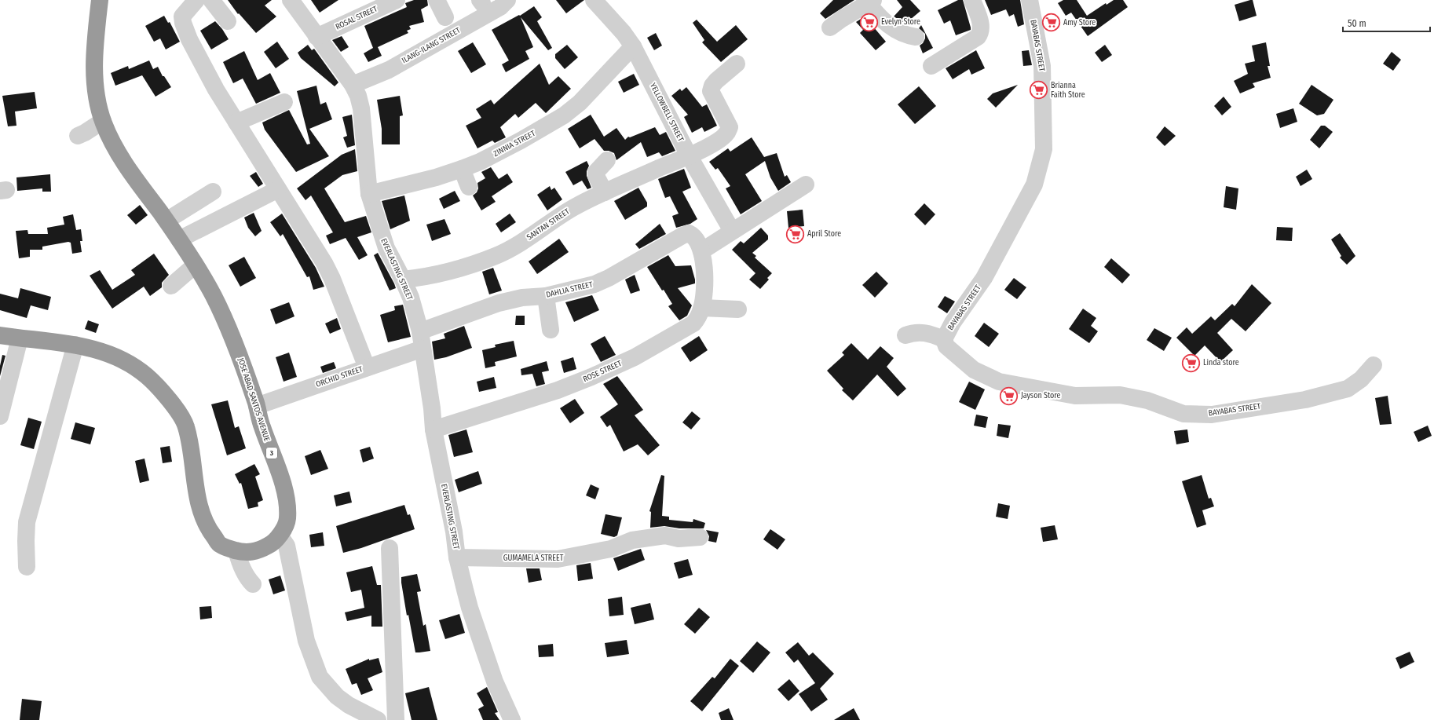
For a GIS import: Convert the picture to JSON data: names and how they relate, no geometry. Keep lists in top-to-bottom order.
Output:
{
  "streets": {
    "highway": ["JOSE ABAD SANTOS AVENUE", "3"],
    "street": [
      "ROSAL STREET",
      "ILANG-ILANG STREET",
      "BAYABAS STREET",
      "YELLOWBELL STREET",
      "ZINNIA STREET",
      "SANTAN STREET",
      "EVERLASTING STREET",
      "DAHLIA STREET",
      "ROSE STREET",
      "ORCHID STREET",
      "GUMAMELA STREET"
    ]
  },
  "crossings": [
    ["ROSAL STREET", "EVERLASTING STREET"],
    ["ILANG-ILANG STREET", "EVERLASTING STREET"],
    ["YELLOWBELL STREET", "ZINNIA STREET"],
    ["YELLOWBELL STREET", "SANTAN STREET"],
    ["ZINNIA STREET", "EVERLASTING STREET"],
    ["SANTAN STREET", "EVERLASTING STREET"],
    ["EVERLASTING STREET", "DAHLIA STREET"],
    ["EVERLASTING STREET", "ROSE STREET"],
    ["EVERLASTING STREET", "ORCHID STREET"],
    ["EVERLASTING STREET", "GUMAMELA STREET"],
    ["DAHLIA STREET", "ROSE STREET"],
    ["ORCHID STREET", "JOSE ABAD SANTOS AVENUE"]
  ],
  "places": {
    "supermarket": [
      "Evelyn Store",
      "Amy Store",
      "Brianna Faith Store",
      "April Store",
      "Linda store",
      "Jayson Store"
    ]
  },
  "scale_bar": "50 m"
}
